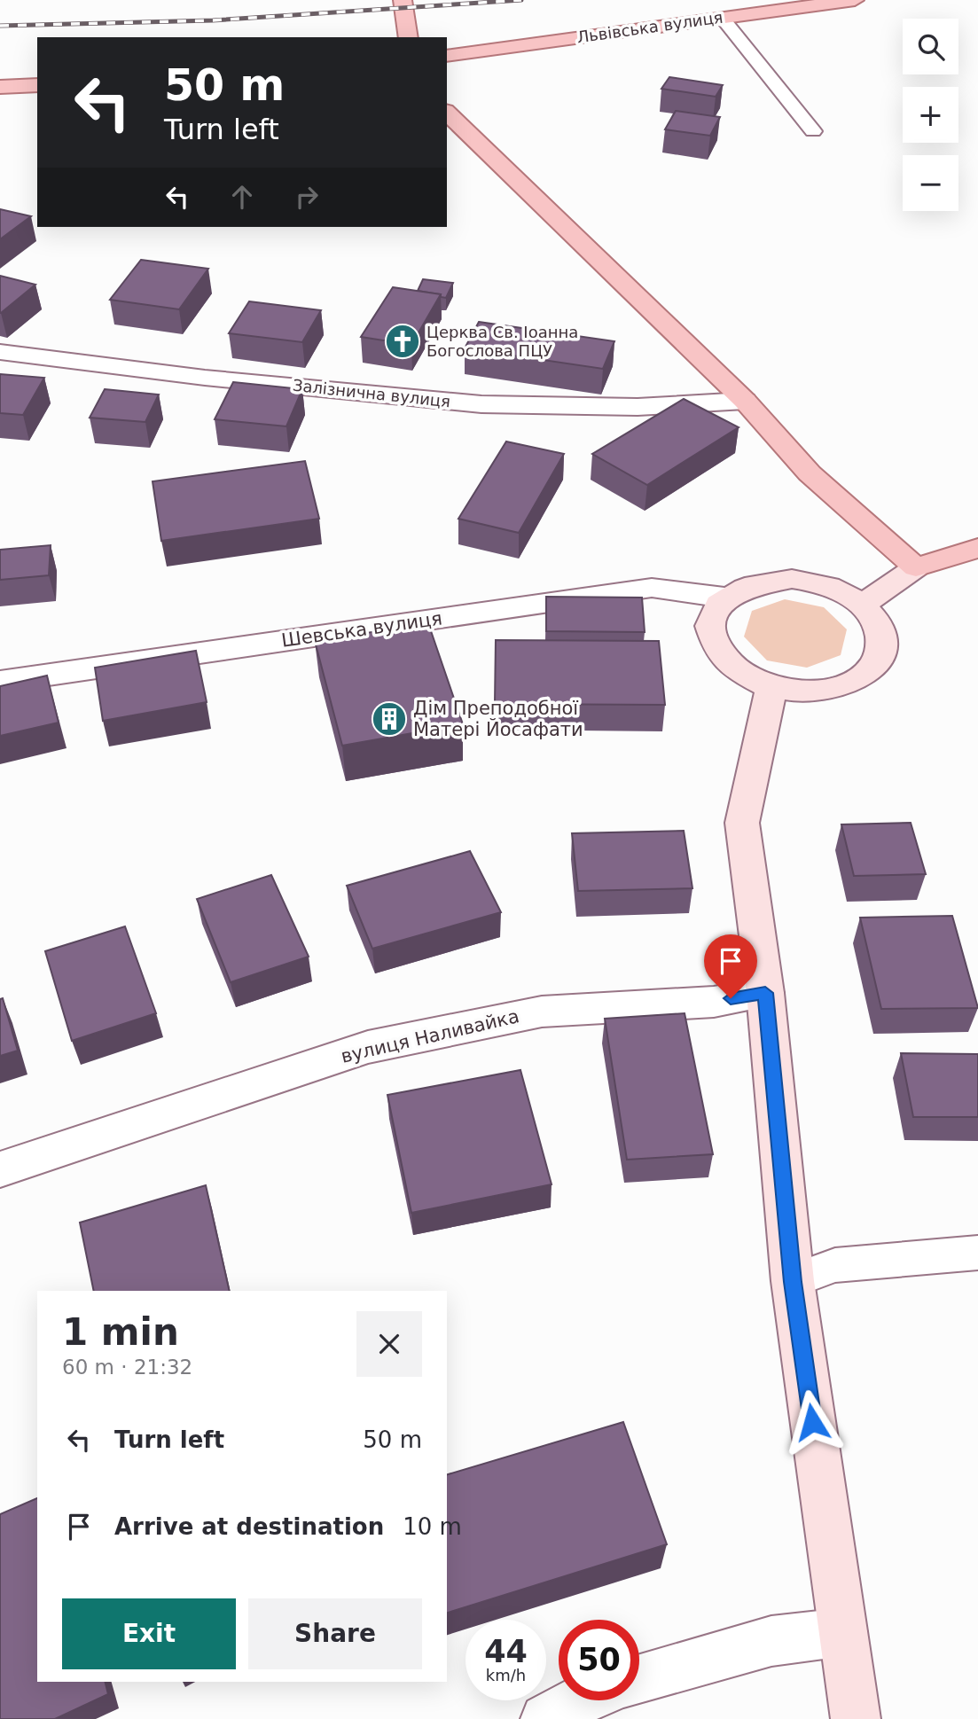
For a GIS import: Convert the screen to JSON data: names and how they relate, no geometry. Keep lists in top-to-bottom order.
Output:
{
  "streets": {
    "main road": ["Львівська вулиця"],
    "street": ["Залізнична вулиця", "Шевська вулиця", "вулиця Наливайка"]
  },
  "places": {
    "church": ["Церква Св. Іоанна Богослова ПЦУ"],
    "building": ["Дім Преподобної Матері Йосафати"]
  },
  "page": {
    "map_buttons": ["+", "−"],
    "turn": ["50 m", "Turn left"],
    "heading": ["1 min", "60 m · 21:32"],
    "list": [
      {
        "name": "Turn left",
        "value": "50 m"
      },
      {
        "name": "Arrive at destination",
        "value": "10 m"
      }
    ],
    "buttons": ["Exit", "Share"],
    "speed": "44 km/h",
    "limit": "50"
  }
}
